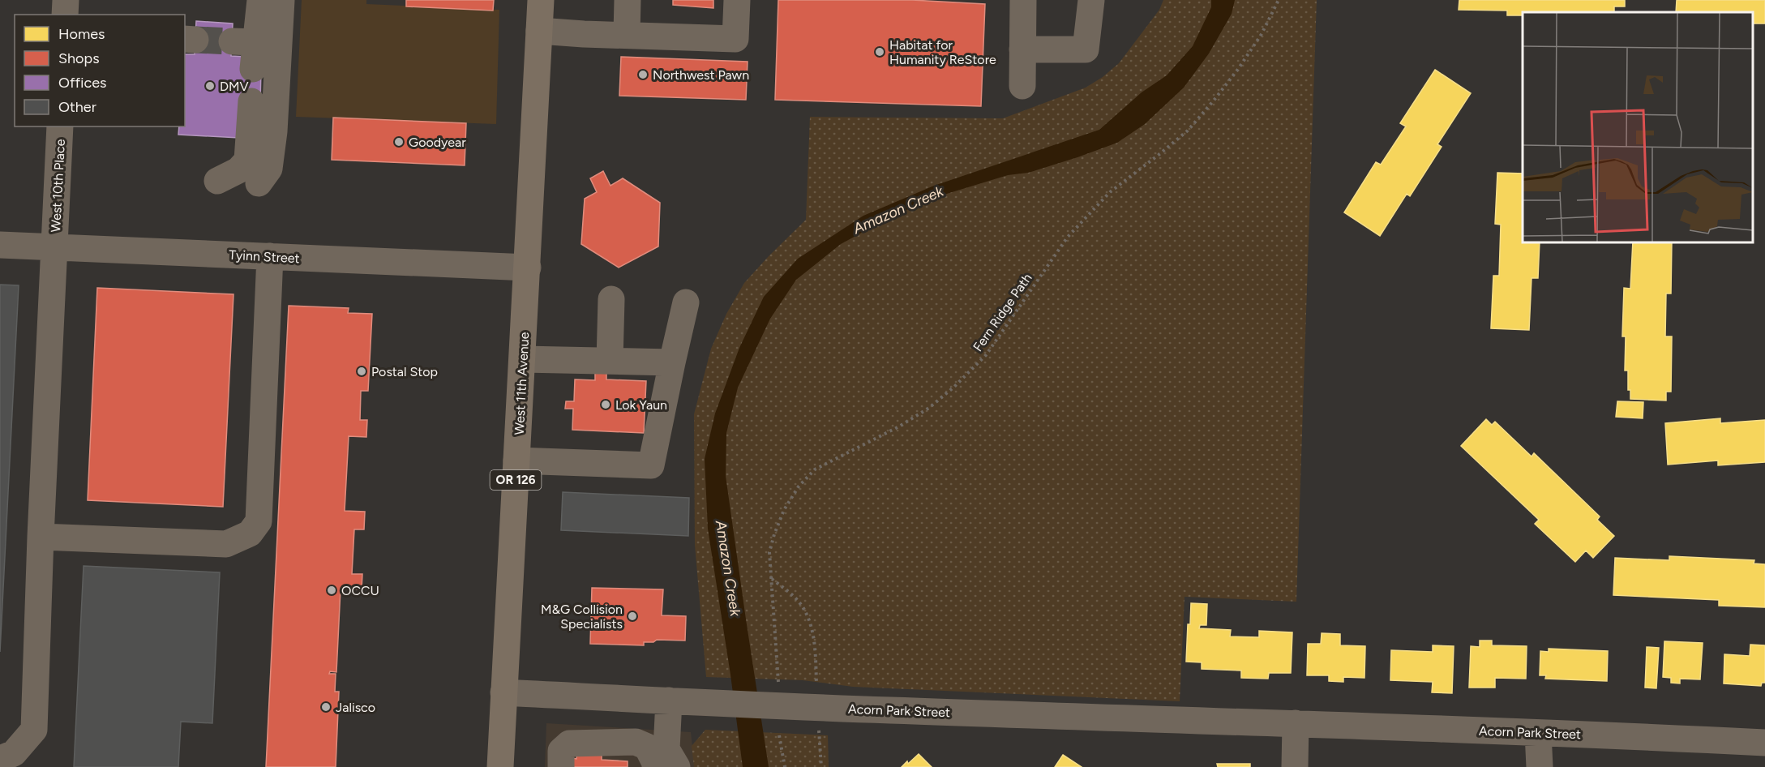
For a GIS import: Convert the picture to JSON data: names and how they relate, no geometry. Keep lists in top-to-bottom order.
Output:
{
  "streets": {
    "main road": ["West 11th Avenue", "OR 126"],
    "street": ["West 10th Place", "Tyinn Street", "Acorn Park Street"],
    "path": ["Fern Ridge Path"]
  },
  "crossings": [
    ["West 10th Place", "Tyinn Street"],
    ["Tyinn Street", "West 11th Avenue"],
    ["West 11th Avenue", "Acorn Park Street"]
  ],
  "water": ["Amazon Creek"],
  "places": [
    "Habitat for Humanity ReStore",
    "Northwest Pawn",
    "DMV",
    "Goodyear",
    "Postal Stop",
    "Lok Yaun",
    "OCCU",
    "M&G Collision Specialists",
    "Jalisco"
  ],
  "legend": [
    "Homes",
    "Shops",
    "Offices",
    "Other"
  ]
}
